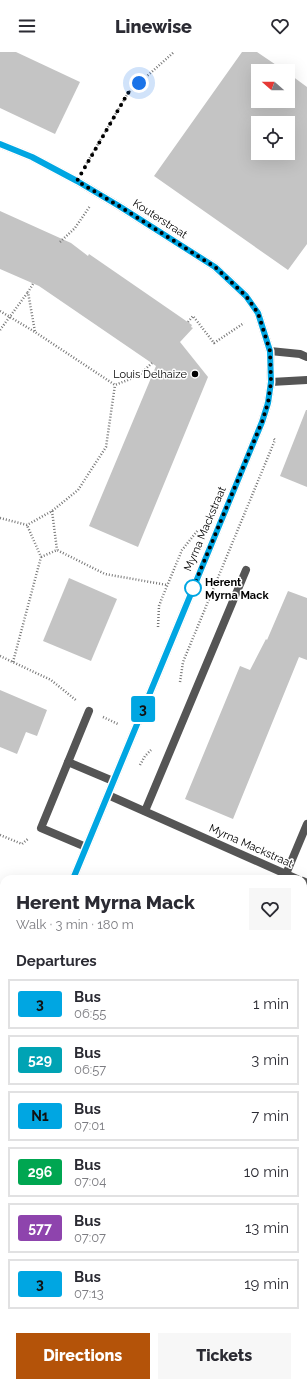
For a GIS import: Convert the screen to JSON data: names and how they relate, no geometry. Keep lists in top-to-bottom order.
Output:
{
  "streets": {
    "street": ["Kouterstraat", "Myrna Mackstraat"]
  },
  "crossings": [
    ["Kouterstraat", "Myrna Mackstraat"]
  ],
  "places": ["Louis Delhaize", "Herent Myrna Mack"],
  "lines": ["bus line 3"],
  "north": "left",
  "page": {
    "header": "Linewise",
    "on_map": "3",
    "heading": [
      ["Herent Myrna Mack", "Walk · 3 min · 180 m"],
      "Departures"
    ],
    "list": [
      {
        "mark": "3",
        "name": "Bus",
        "note": "06:55",
        "value": "1 min"
      },
      {
        "mark": "529",
        "name": "Bus",
        "note": "06:57",
        "value": "3 min"
      },
      {
        "mark": "N1",
        "name": "Bus",
        "note": "07:01",
        "value": "7 min"
      },
      {
        "mark": "296",
        "name": "Bus",
        "note": "07:04",
        "value": "10 min"
      },
      {
        "mark": "577",
        "name": "Bus",
        "note": "07:07",
        "value": "13 min"
      },
      {
        "mark": "3",
        "name": "Bus",
        "note": "07:13",
        "value": "19 min"
      }
    ],
    "buttons": ["Directions", "Tickets"]
  }
}
